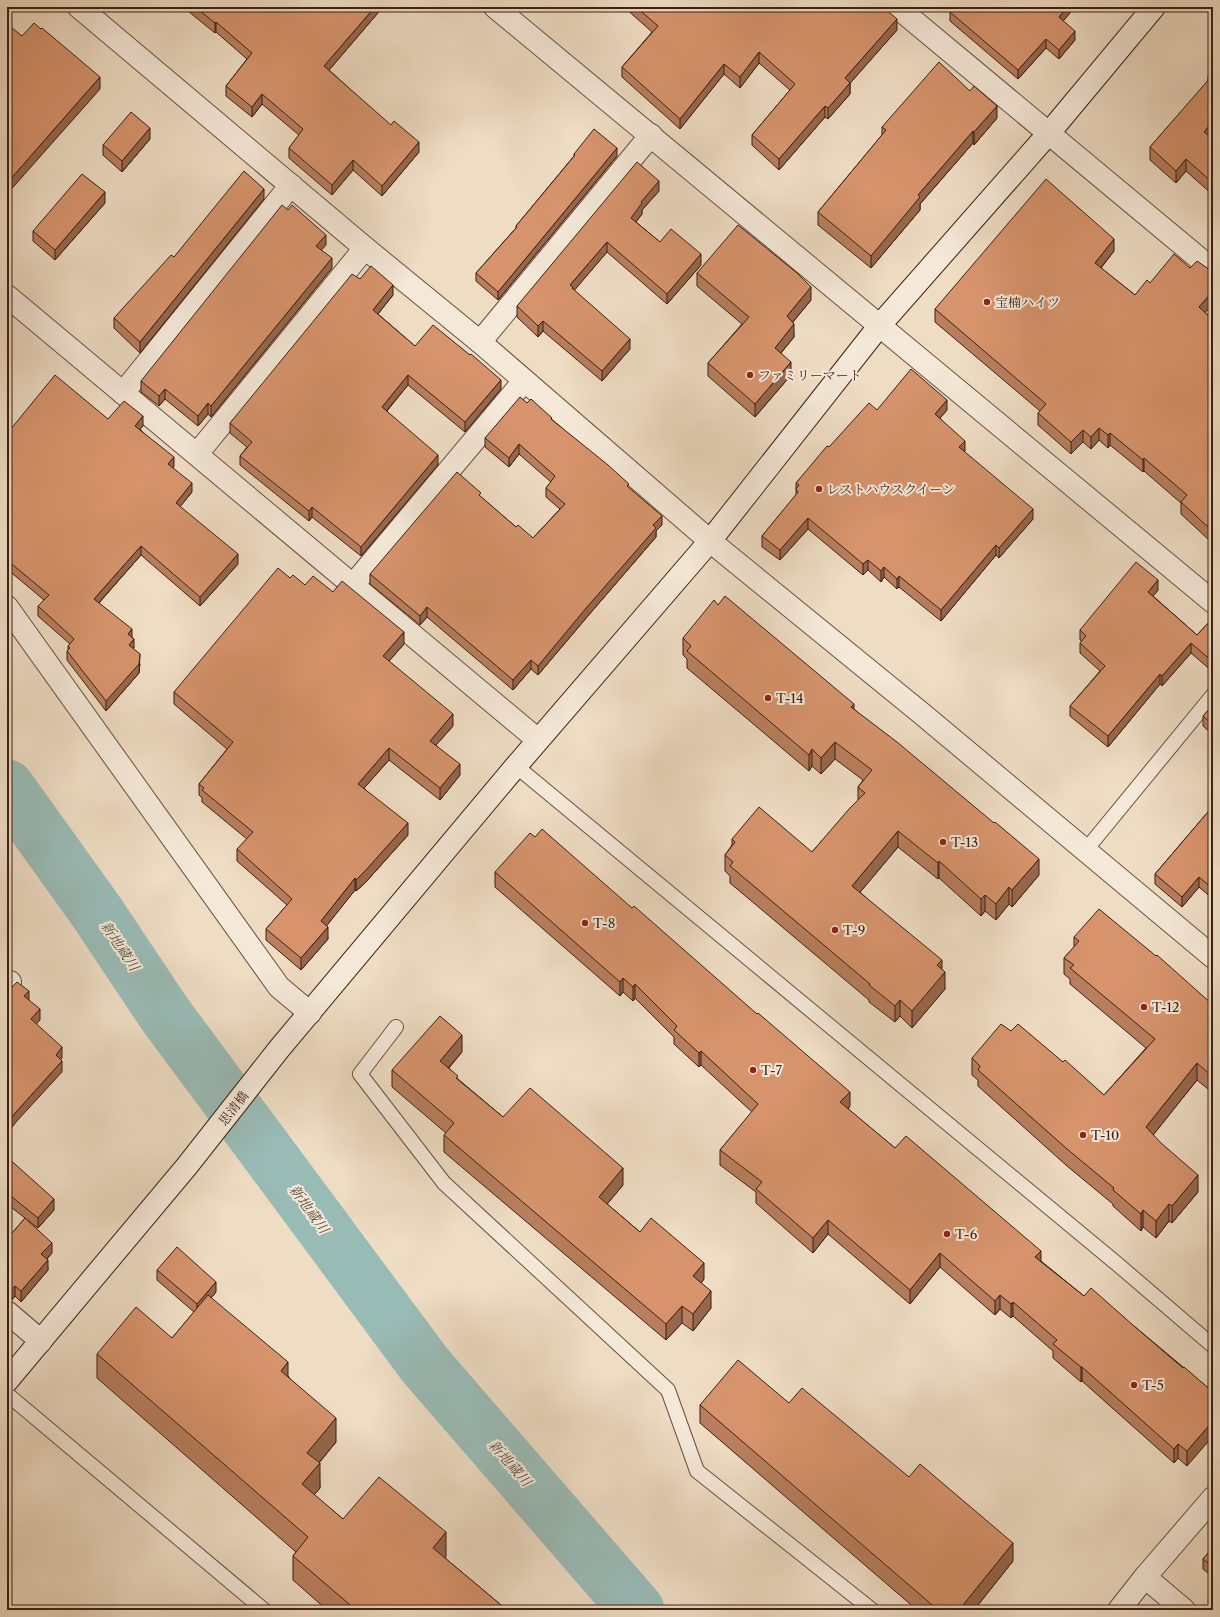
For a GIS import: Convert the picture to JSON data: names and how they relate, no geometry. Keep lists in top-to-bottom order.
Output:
{
  "streets": {
    "street": ["思清橋"]
  },
  "water": ["新地蔵川"],
  "places": [
    "宝楠ハイツ",
    "ファミリーマート",
    "レストハウスクイーン",
    "T-14",
    "T-13",
    "T-8",
    "T-9",
    "T-12",
    "T-7",
    "T-10",
    "T-6",
    "T-5"
  ]
}
